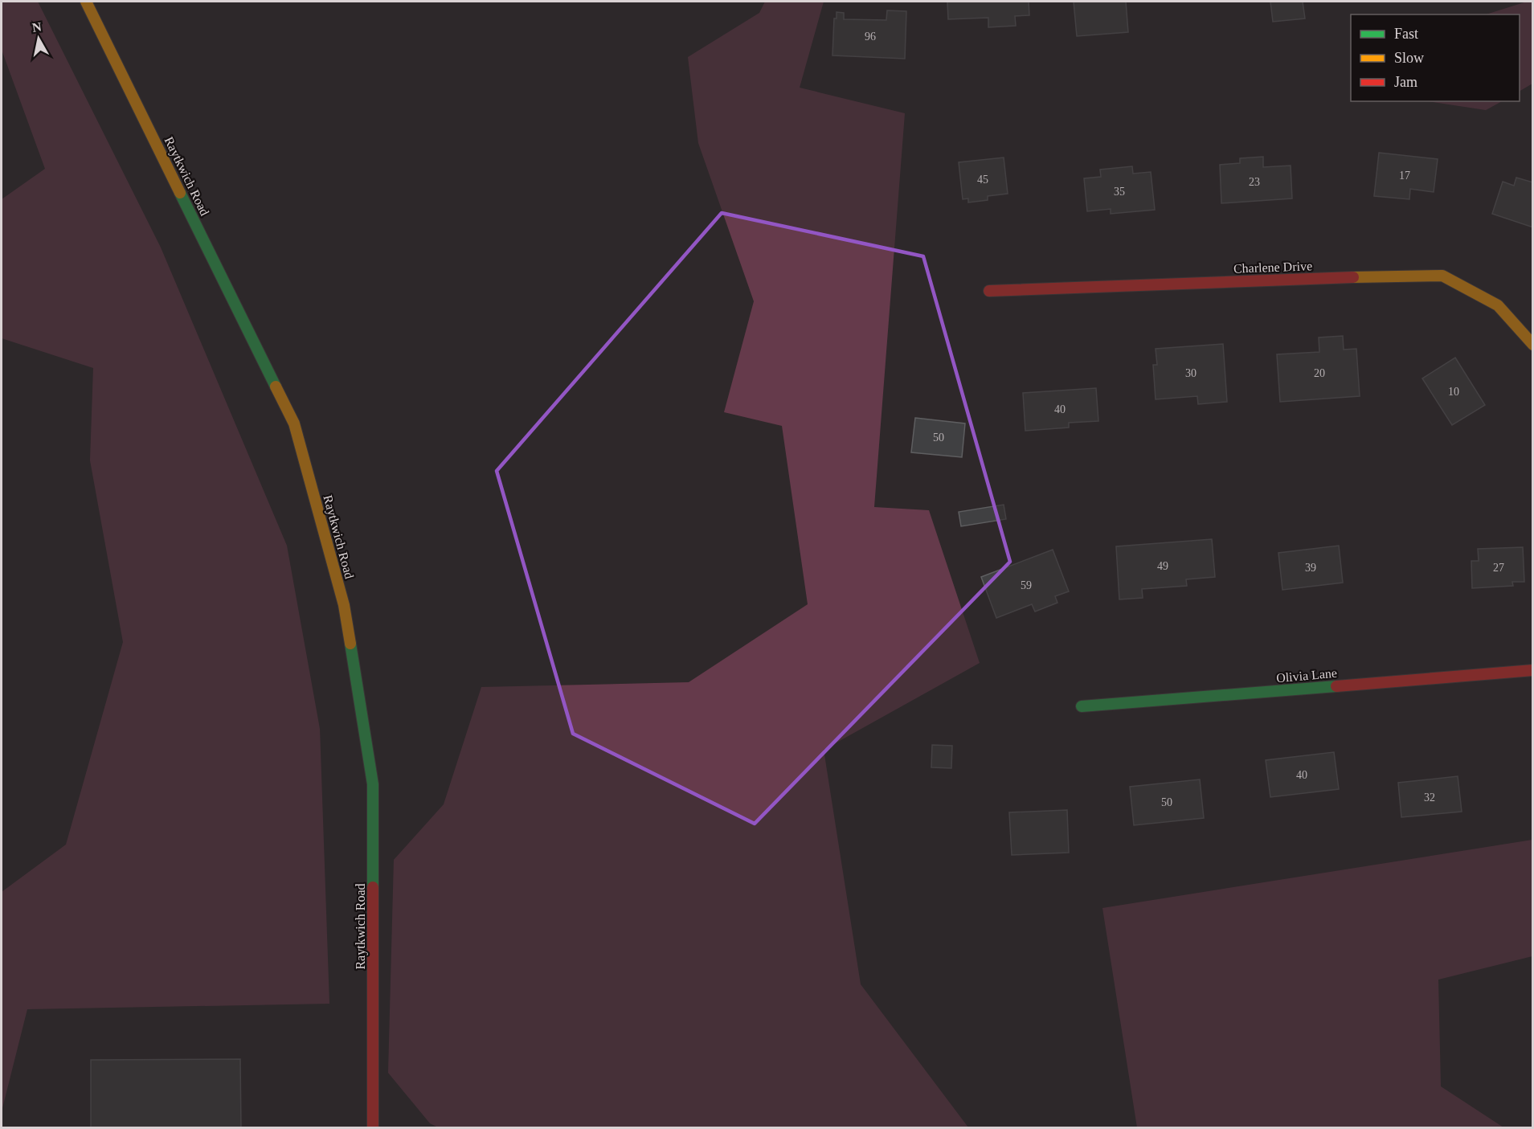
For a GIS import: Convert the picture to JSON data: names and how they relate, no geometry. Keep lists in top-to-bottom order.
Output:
{
  "streets": {
    "street": ["Raytkwich Road", "Charlene Drive", "Olivia Lane"]
  },
  "house_numbers": [
    "96",
    "17",
    "45",
    "23",
    "35",
    "30",
    "20",
    "10",
    "40",
    "50",
    "49",
    "39",
    "27",
    "59",
    "40",
    "32",
    "50"
  ],
  "legend": ["Fast", "Slow", "Jam"],
  "north": "top"
}
